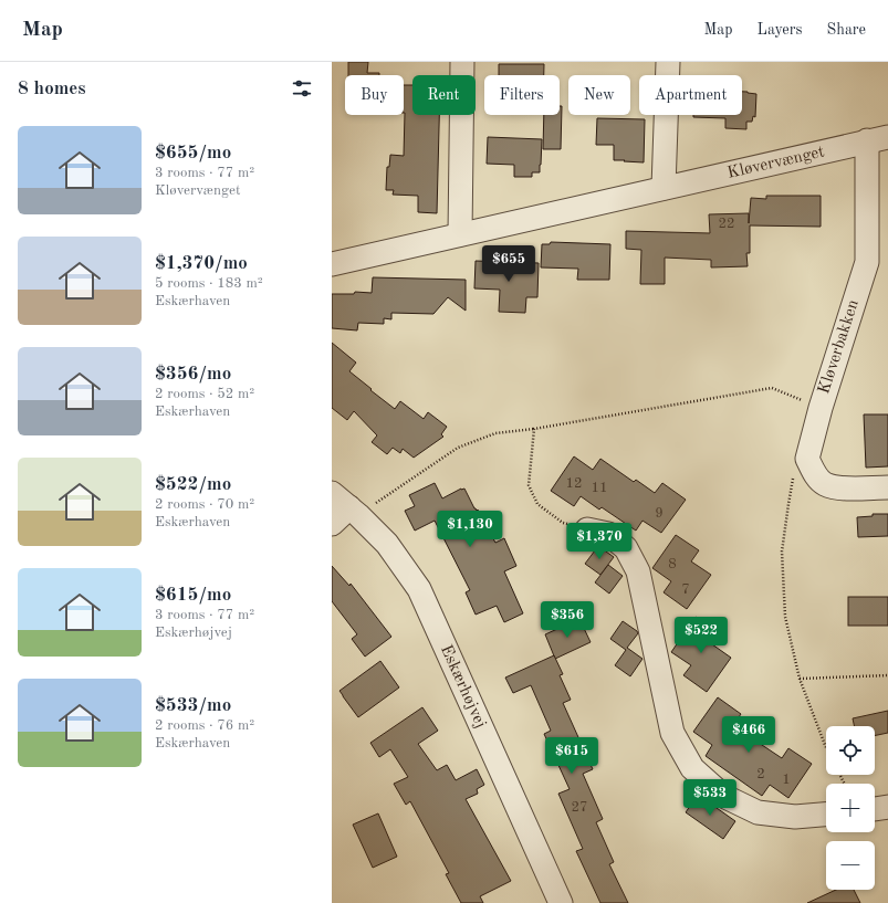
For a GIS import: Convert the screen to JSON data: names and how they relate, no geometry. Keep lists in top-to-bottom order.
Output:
{
  "streets": {
    "street": ["Kløvervænget", "Kløverbakken", "Eskærhøjvej"]
  },
  "crossings": [
    ["Kløvervænget", "Kløverbakken"]
  ],
  "house_numbers": [
    "22",
    "12",
    "11",
    "9",
    "8",
    "7",
    "2",
    "1",
    "27"
  ],
  "page": {
    "header": "Map",
    "nav": ["Map", "Layers", "Share"],
    "heading": "8 homes",
    "chip": [
      "Buy",
      "Rent",
      "Filters",
      "New",
      "Apartment"
    ],
    "list": [
      {
        "name": "$655/mo",
        "note": "3 rooms · 77 m² · Kløvervænget"
      },
      {
        "name": "$1,370/mo",
        "note": "5 rooms · 183 m² · Eskærhaven"
      },
      {
        "name": "$356/mo",
        "note": "2 rooms · 52 m² · Eskærhaven"
      },
      {
        "name": "$522/mo",
        "note": "2 rooms · 70 m² · Eskærhaven"
      },
      {
        "name": "$615/mo",
        "note": "3 rooms · 77 m² · Eskærhøjvej"
      },
      {
        "name": "$533/mo",
        "note": "2 rooms · 76 m² · Eskærhaven"
      }
    ],
    "price": [
      "$655",
      "$1,130",
      "$1,370",
      "$356",
      "$522",
      "$466",
      "$615",
      "$533"
    ],
    "map_buttons": ["+", "−"]
  }
}
